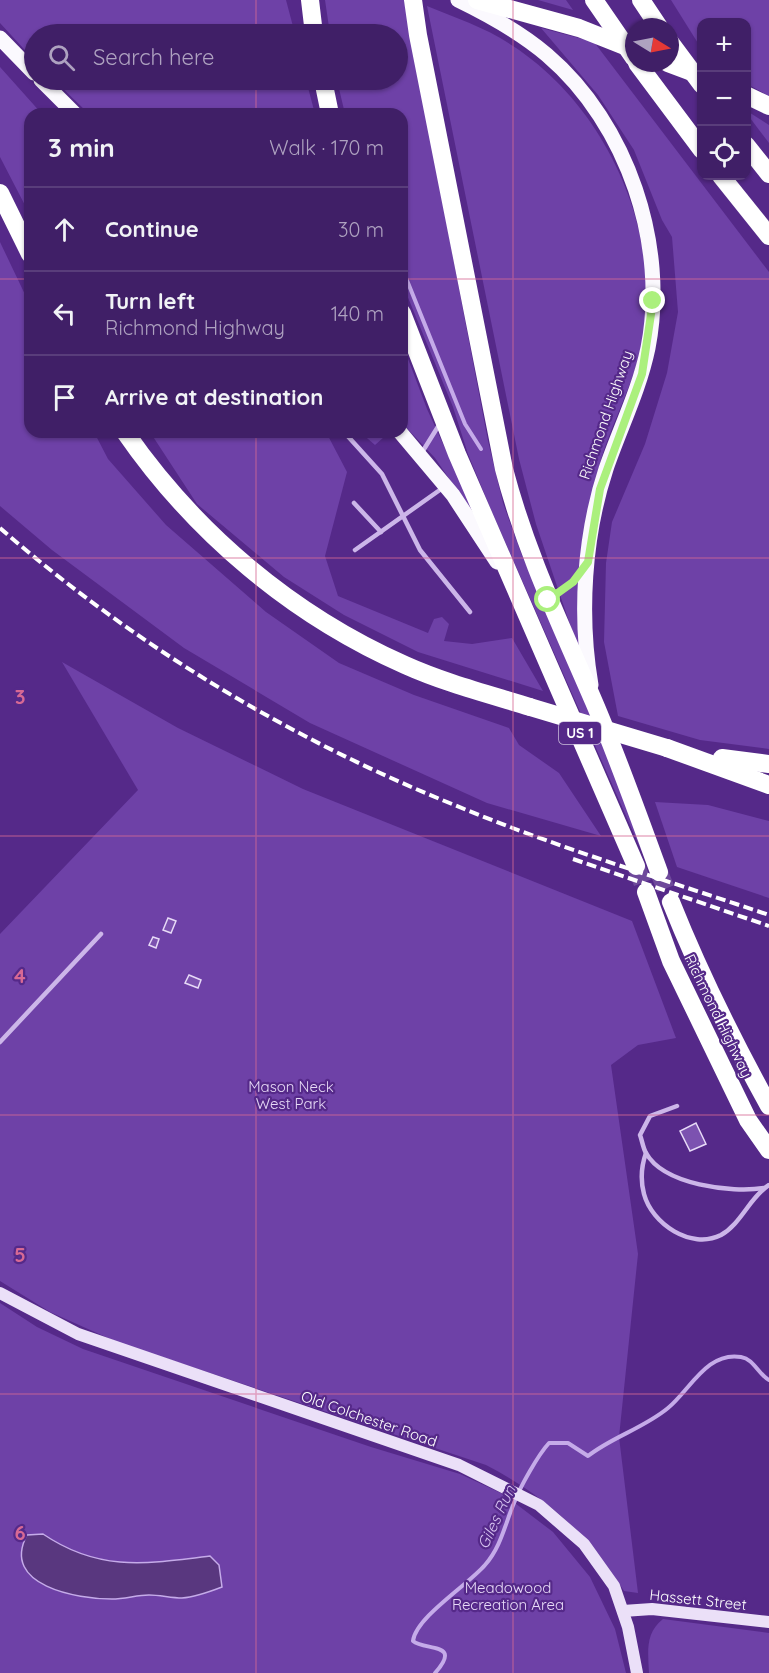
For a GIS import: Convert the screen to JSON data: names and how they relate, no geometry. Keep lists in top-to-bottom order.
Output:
{
  "streets": {
    "highway": ["Richmond Highway", "US 1"],
    "street": ["Old Colchester Road", "Hassett Street"]
  },
  "crossings": [
    ["Old Colchester Road", "Hassett Street"]
  ],
  "water": ["Giles Run"],
  "parks": ["Mason Neck West Park", "Meadowood Recreation Area"],
  "north": "right",
  "page": {
    "map_buttons": ["+", "−"],
    "search": "Search here",
    "heading": ["3 min", "Walk · 170 m"],
    "list": [
      ["Continue", "30 m"],
      ["Turn left", "Richmond Highway", "140 m"],
      "Arrive at destination"
    ]
  },
  "grid": {
    "rows": [
      "3",
      "4",
      "5",
      "6"
    ]
  }
}
